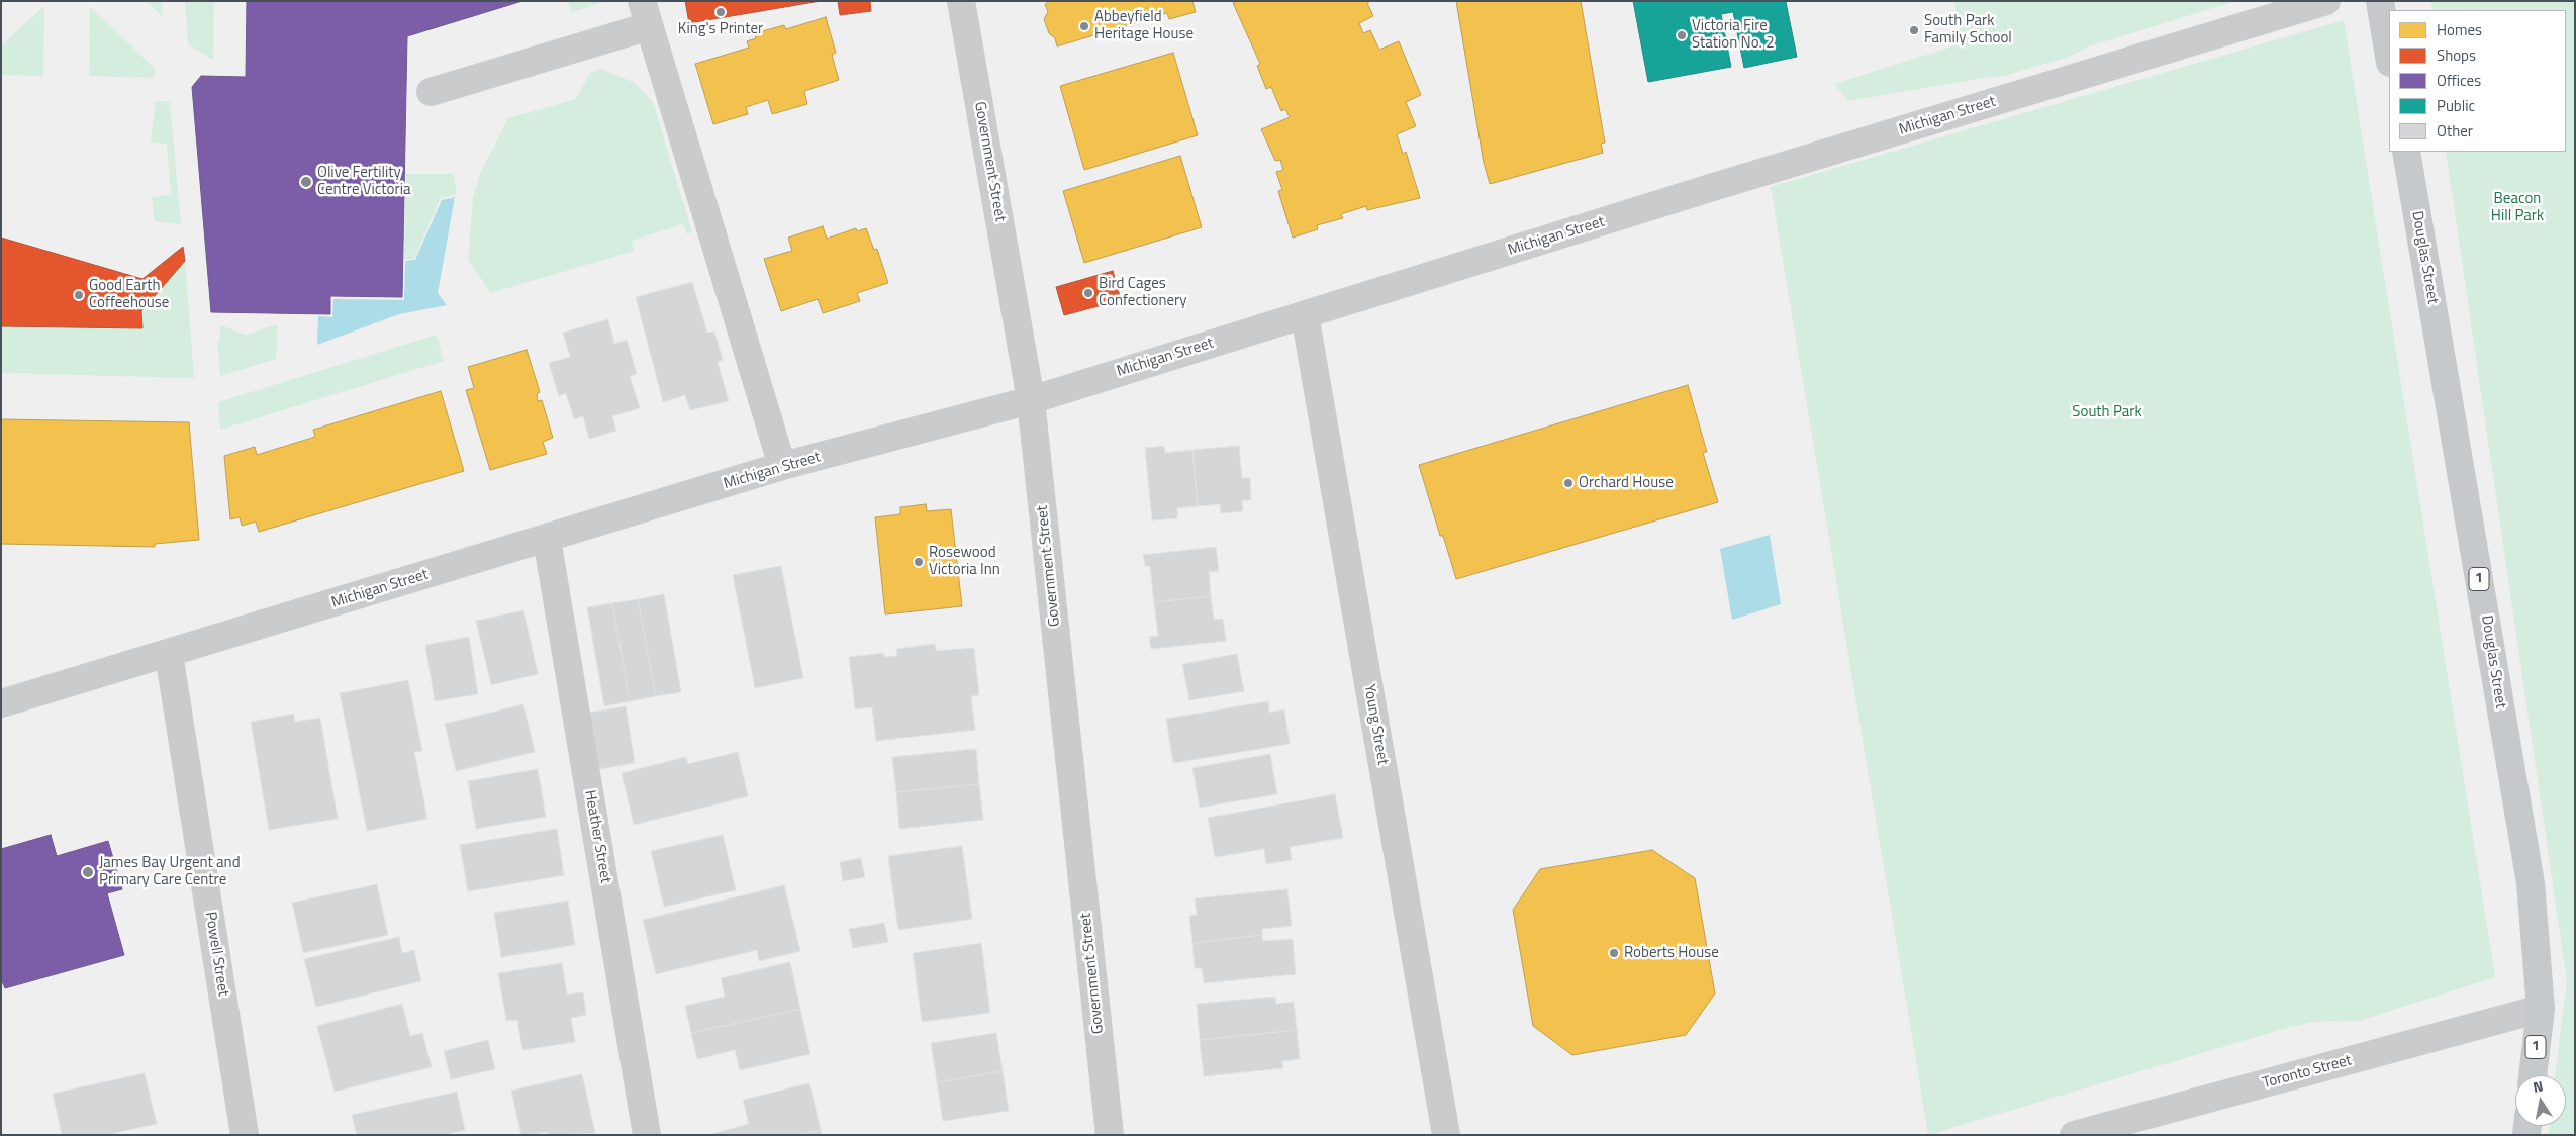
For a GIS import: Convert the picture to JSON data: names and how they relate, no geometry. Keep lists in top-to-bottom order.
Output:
{
  "streets": {
    "main road": ["Douglas Street", "1"],
    "street": [
      "Michigan Street",
      "Government Street",
      "Young Street",
      "Heather Street",
      "Powell Street",
      "Toronto Street"
    ]
  },
  "crossings": [
    ["Michigan Street", "Government Street"],
    ["Michigan Street", "Young Street"],
    ["Michigan Street", "Heather Street"],
    ["Michigan Street", "Powell Street"],
    ["Douglas Street", "Toronto Street"]
  ],
  "parks": ["Beacon Hill Park", "South Park"],
  "places": [
    "King's Printer",
    "Abbeyfield Heritage House",
    "South Park Family School",
    "Victoria Fire Station No. 2",
    "Olive Fertility Centre Victoria",
    "Bird Cages Confectionery",
    "Good Earth Coffeehouse",
    "Orchard House",
    "Rosewood Victoria Inn",
    "James Bay Urgent and Primary Care Centre",
    "Roberts House"
  ],
  "legend": [
    "Homes",
    "Shops",
    "Offices",
    "Public",
    "Other"
  ],
  "north": "top"
}
